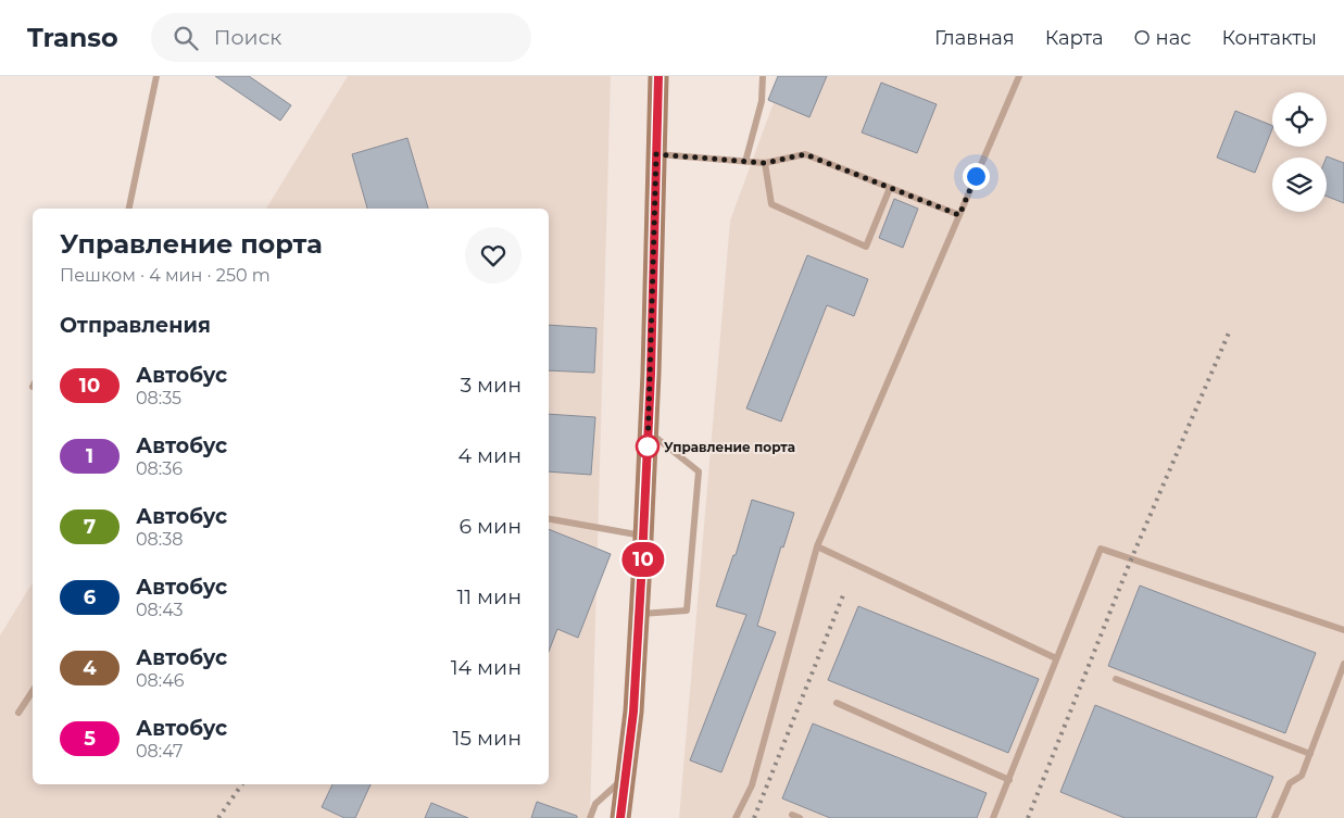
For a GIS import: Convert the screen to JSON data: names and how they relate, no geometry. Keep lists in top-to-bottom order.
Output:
{
  "places": ["Управление порта"],
  "lines": ["bus line 10"],
  "page": {
    "header": "Transo",
    "search": "Поиск",
    "nav": [
      "Главная",
      "Карта",
      "О нас",
      "Контакты"
    ],
    "on_map": "10",
    "heading": [
      ["Управление порта", "Пешком · 4 мин · 250 m"],
      "Отправления"
    ],
    "list": [
      {
        "mark": "10",
        "name": "Автобус",
        "note": "08:35",
        "value": "3 мин"
      },
      {
        "mark": "1",
        "name": "Автобус",
        "note": "08:36",
        "value": "4 мин"
      },
      {
        "mark": "7",
        "name": "Автобус",
        "note": "08:38",
        "value": "6 мин"
      },
      {
        "mark": "6",
        "name": "Автобус",
        "note": "08:43",
        "value": "11 мин"
      },
      {
        "mark": "4",
        "name": "Автобус",
        "note": "08:46",
        "value": "14 мин"
      },
      {
        "mark": "5",
        "name": "Автобус",
        "note": "08:47",
        "value": "15 мин"
      }
    ]
  }
}
